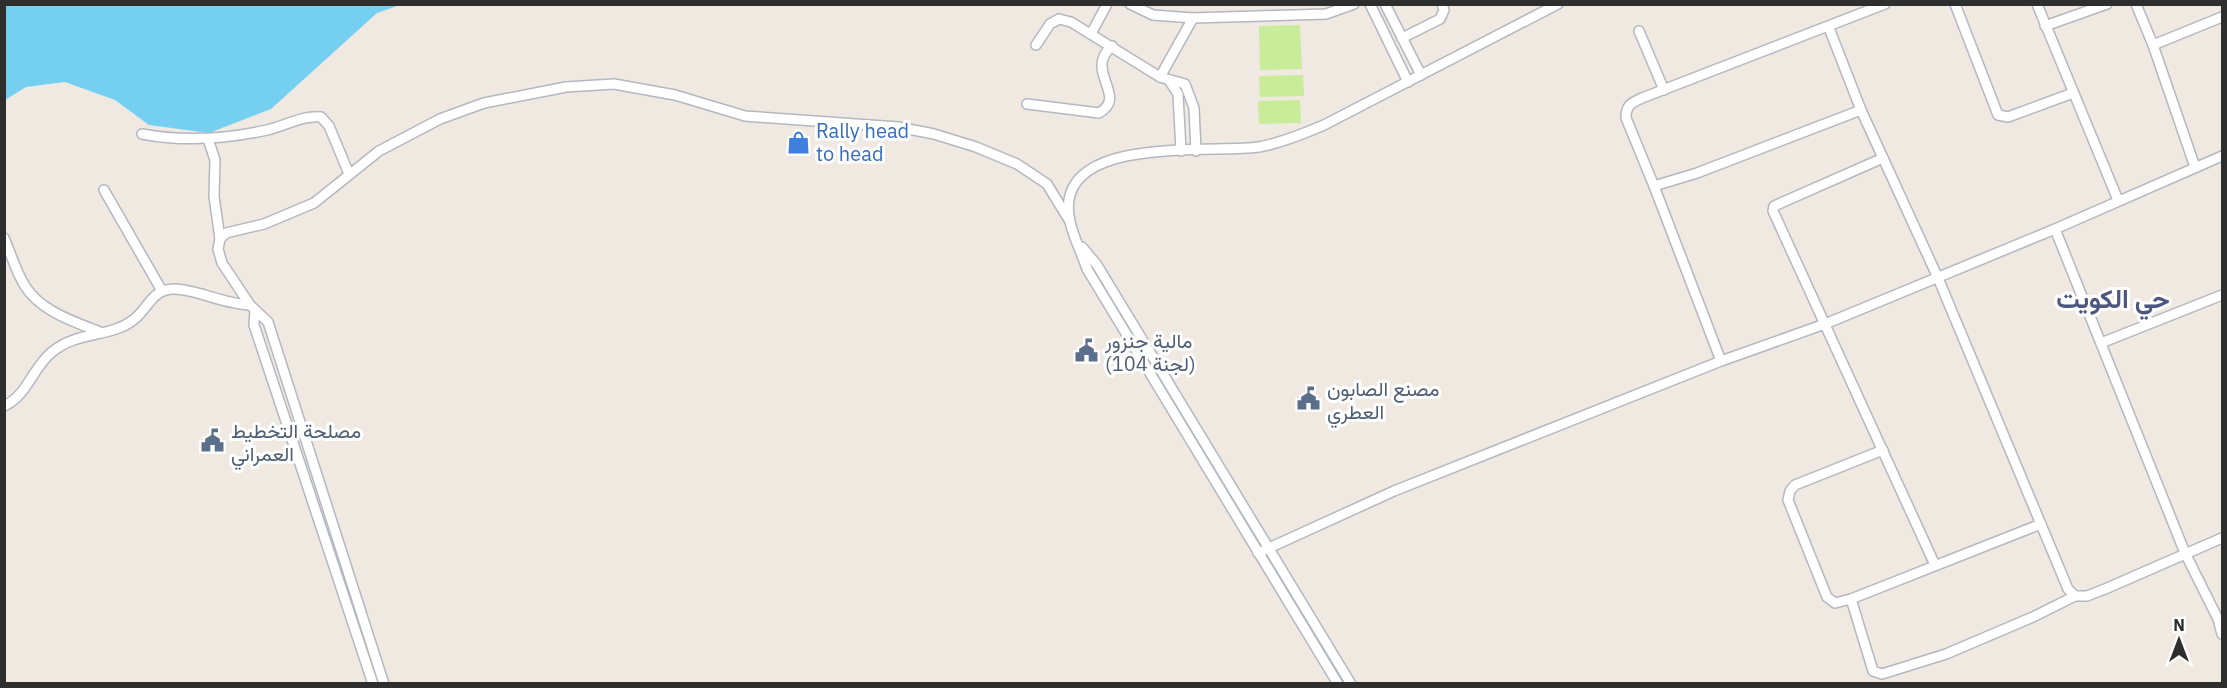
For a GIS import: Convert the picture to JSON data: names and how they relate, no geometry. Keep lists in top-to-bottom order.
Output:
{
  "districts": ["حي الكويت"],
  "places": {
    "shop": ["Rally head to head"],
    "public building": ["مالية جنزور (لجنة 104)", "مصنع الصابون العطري", "مصلحة التخطيط العمراني"]
  },
  "north": "top"
}
